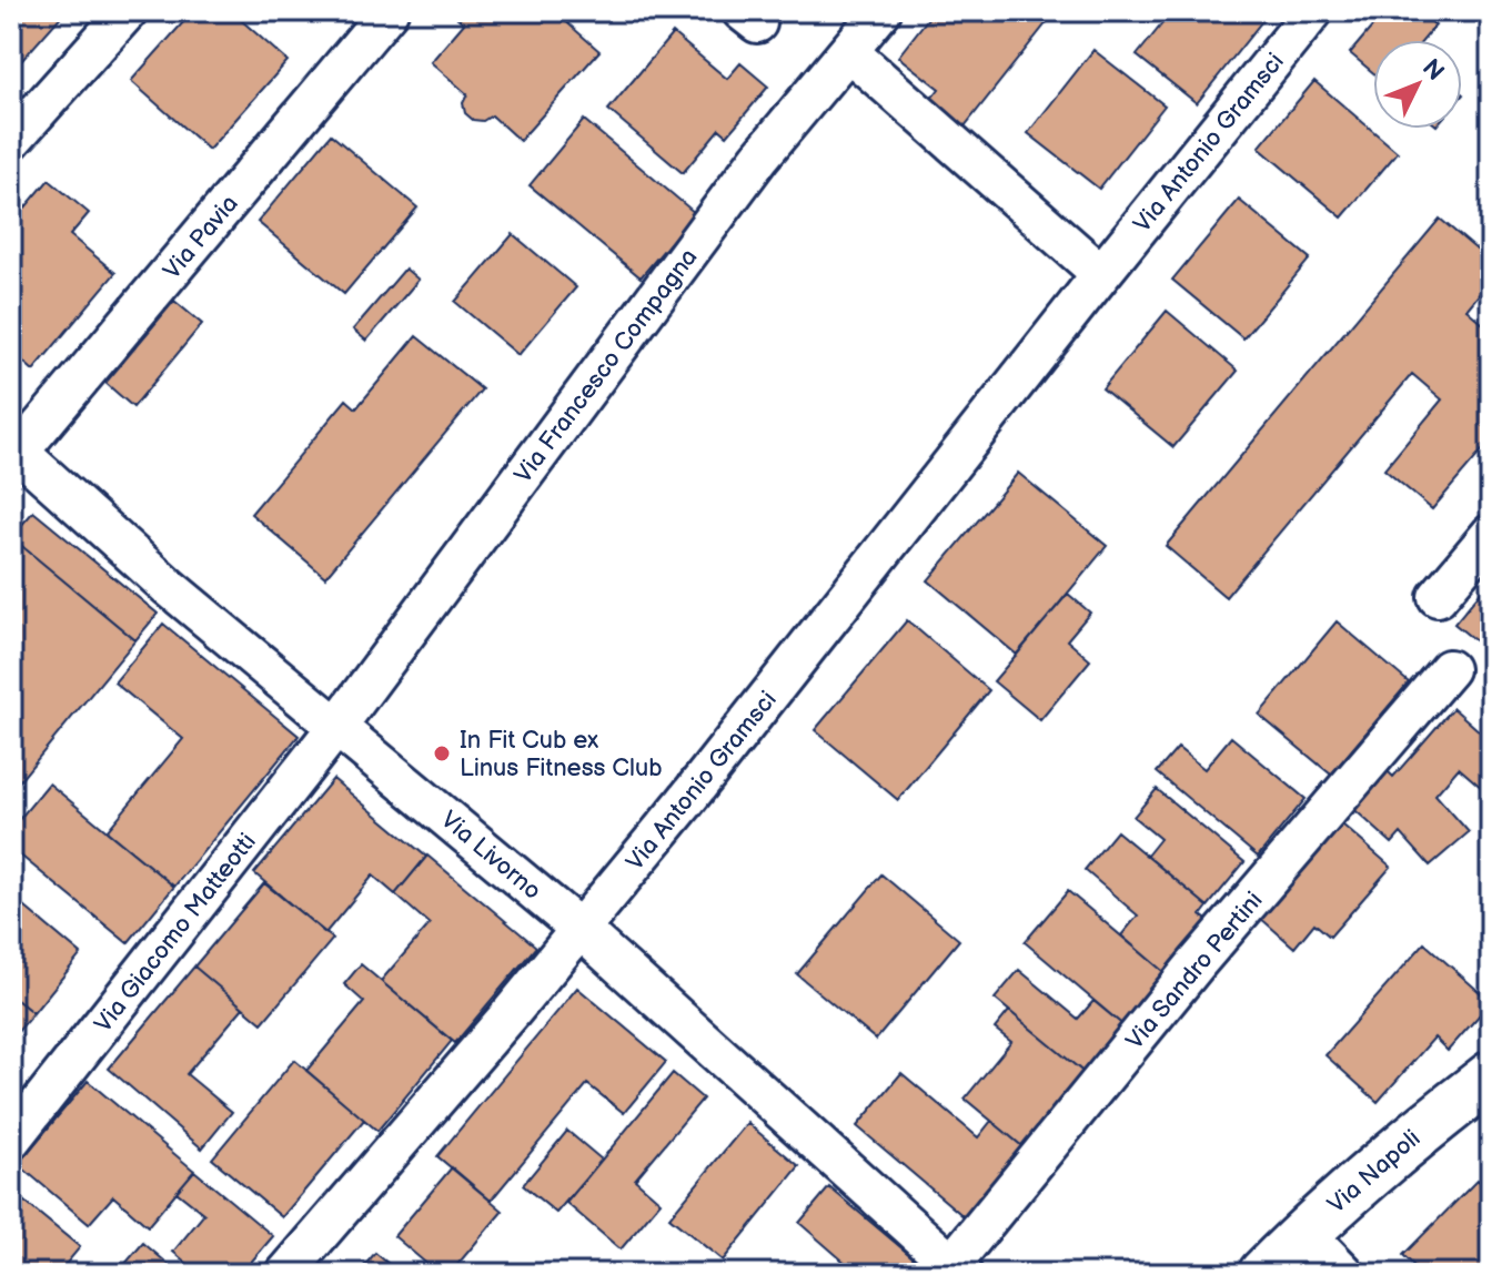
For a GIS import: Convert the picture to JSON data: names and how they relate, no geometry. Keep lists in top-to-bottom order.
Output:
{
  "streets": {
    "main road": ["Via Napoli"],
    "street": [
      "Via Antonio Gramsci",
      "Via Pavia",
      "Via Francesco Compagna",
      "Via Livorno",
      "Via Giacomo Matteotti",
      "Via Sandro Pertini"
    ]
  },
  "crossings": [
    ["Via Antonio Gramsci", "Via Livorno"],
    ["Via Pavia", "Via Livorno"],
    ["Via Francesco Compagna", "Via Livorno"],
    ["Via Francesco Compagna", "Via Giacomo Matteotti"],
    ["Via Livorno", "Via Giacomo Matteotti"],
    ["Via Livorno", "Via Sandro Pertini"]
  ],
  "places": ["In Fit Cub ex Linus Fitness Club"],
  "north": "top right"
}
